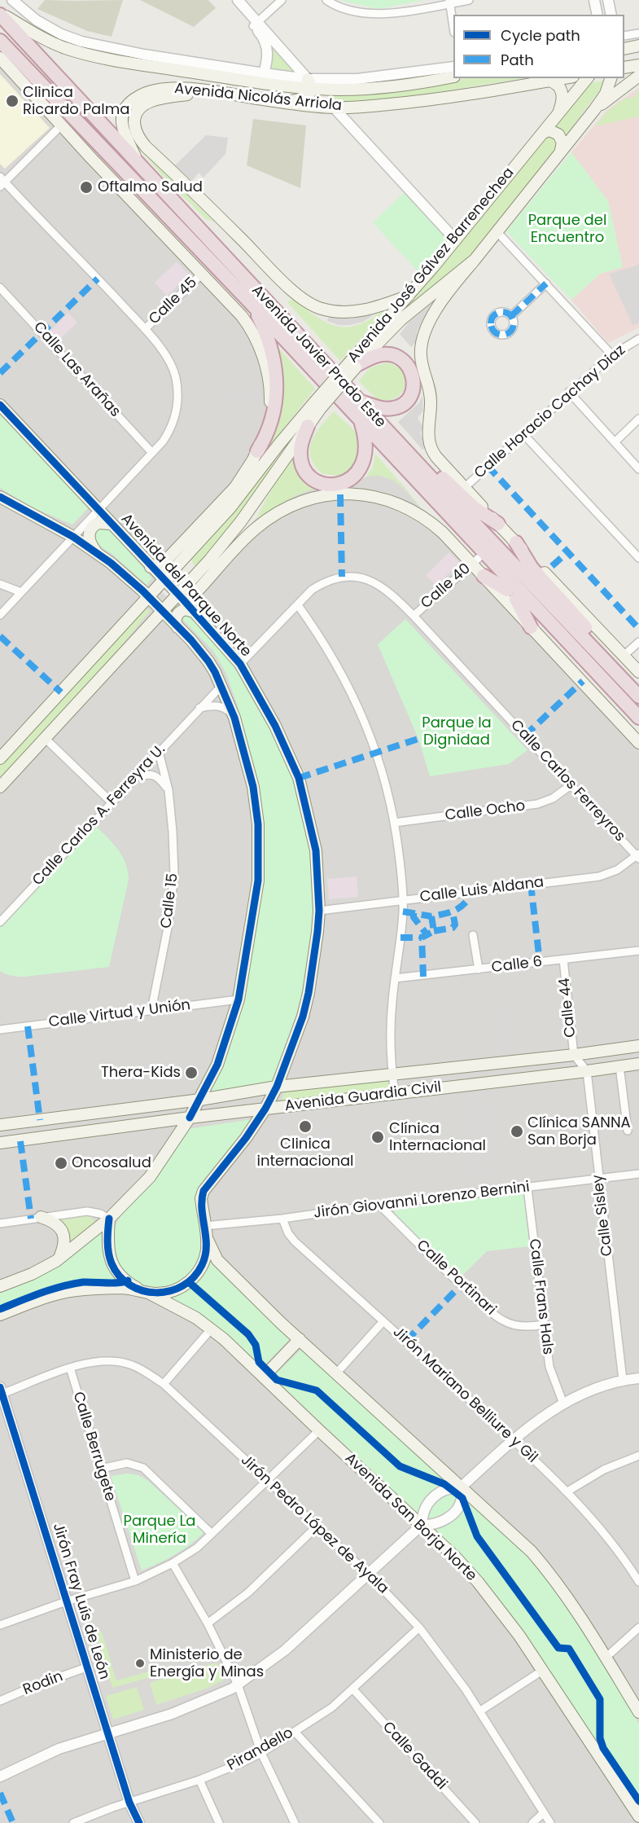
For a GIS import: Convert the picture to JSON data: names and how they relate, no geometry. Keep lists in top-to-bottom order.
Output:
{
  "streets": {
    "highway": ["Avenida Javier Prado Este"],
    "main road": [
      "Avenida Nicolás Arriola",
      "Avenida José Gálvez Barrenechea",
      "Avenida del Parque Norte",
      "Avenida Guardia Civil",
      "Avenida San Borja Norte"
    ],
    "street": [
      "Calle 45",
      "Calle Las Arañas",
      "Calle Horacio Cachay Diaz",
      "Calle 40",
      "Calle Carlos Ferreyros",
      "Calle Ocho",
      "Calle Carlos A. Ferreyra U.",
      "Calle Luis Aldana",
      "Calle 15",
      "Calle 6",
      "Calle 44",
      "Calle Virtud y Unión",
      "Jirón Giovanni Lorenzo Bernini",
      "Calle Sisley",
      "Calle Portinari",
      "Calle Frans Hals",
      "Jirón Mariano Belliure y Gil",
      "Calle Berrugete",
      "Jirón Pedro López de Ayala",
      "Jirón Fray Luís de León",
      "Rodin",
      "Pirandello",
      "Calle Gaddi"
    ]
  },
  "crossings": [
    ["Avenida Nicolás Arriola", "Avenida Javier Prado Este"],
    ["Avenida José Gálvez Barrenechea", "Avenida Javier Prado Este"],
    ["Avenida José Gálvez Barrenechea", "Avenida del Parque Norte"],
    ["Calle 45", "Avenida Javier Prado Este"],
    ["Avenida Javier Prado Este", "Avenida del Parque Norte"],
    ["Avenida del Parque Norte", "Calle Luis Aldana"],
    ["Avenida del Parque Norte", "Avenida Guardia Civil"],
    ["Avenida del Parque Norte", "Jirón Giovanni Lorenzo Bernini"],
    ["Avenida del Parque Norte", "Avenida San Borja Norte"],
    ["Calle 40", "Calle Carlos Ferreyros"],
    ["Calle Carlos Ferreyros", "Calle Ocho"],
    ["Calle Carlos Ferreyros", "Calle Luis Aldana"],
    ["Calle Carlos A. Ferreyra U.", "Calle 15"],
    ["Calle 15", "Calle Virtud y Unión"],
    ["Calle 6", "Calle 44"],
    ["Calle 44", "Avenida Guardia Civil"],
    ["Avenida Guardia Civil", "Calle Sisley"],
    ["Jirón Giovanni Lorenzo Bernini", "Calle Sisley"],
    ["Jirón Giovanni Lorenzo Bernini", "Calle Portinari"],
    ["Jirón Giovanni Lorenzo Bernini", "Calle Frans Hals"],
    ["Jirón Giovanni Lorenzo Bernini", "Jirón Mariano Belliure y Gil"],
    ["Calle Portinari", "Calle Frans Hals"],
    ["Calle Berrugete", "Jirón Pedro López de Ayala"],
    ["Jirón Pedro López de Ayala", "Jirón Fray Luís de León"],
    ["Jirón Pedro López de Ayala", "Pirandello"],
    ["Jirón Fray Luís de León", "Rodin"],
    ["Jirón Fray Luís de León", "Pirandello"],
    ["Pirandello", "Calle Gaddi"]
  ],
  "parks": ["Parque del Encuentro", "Parque la Dignidad", "Parque La Minería"],
  "places": [
    "Clinica Ricardo Palma",
    "Oftalmo Salud",
    "Thera-Kids",
    "Clinica internacional",
    "Clínica SANNA San Borja",
    "Clínica Internacional",
    "Oncosalud",
    "Ministerio de Energía y Minas"
  ],
  "legend": ["Cycle path", "Path"]
}
